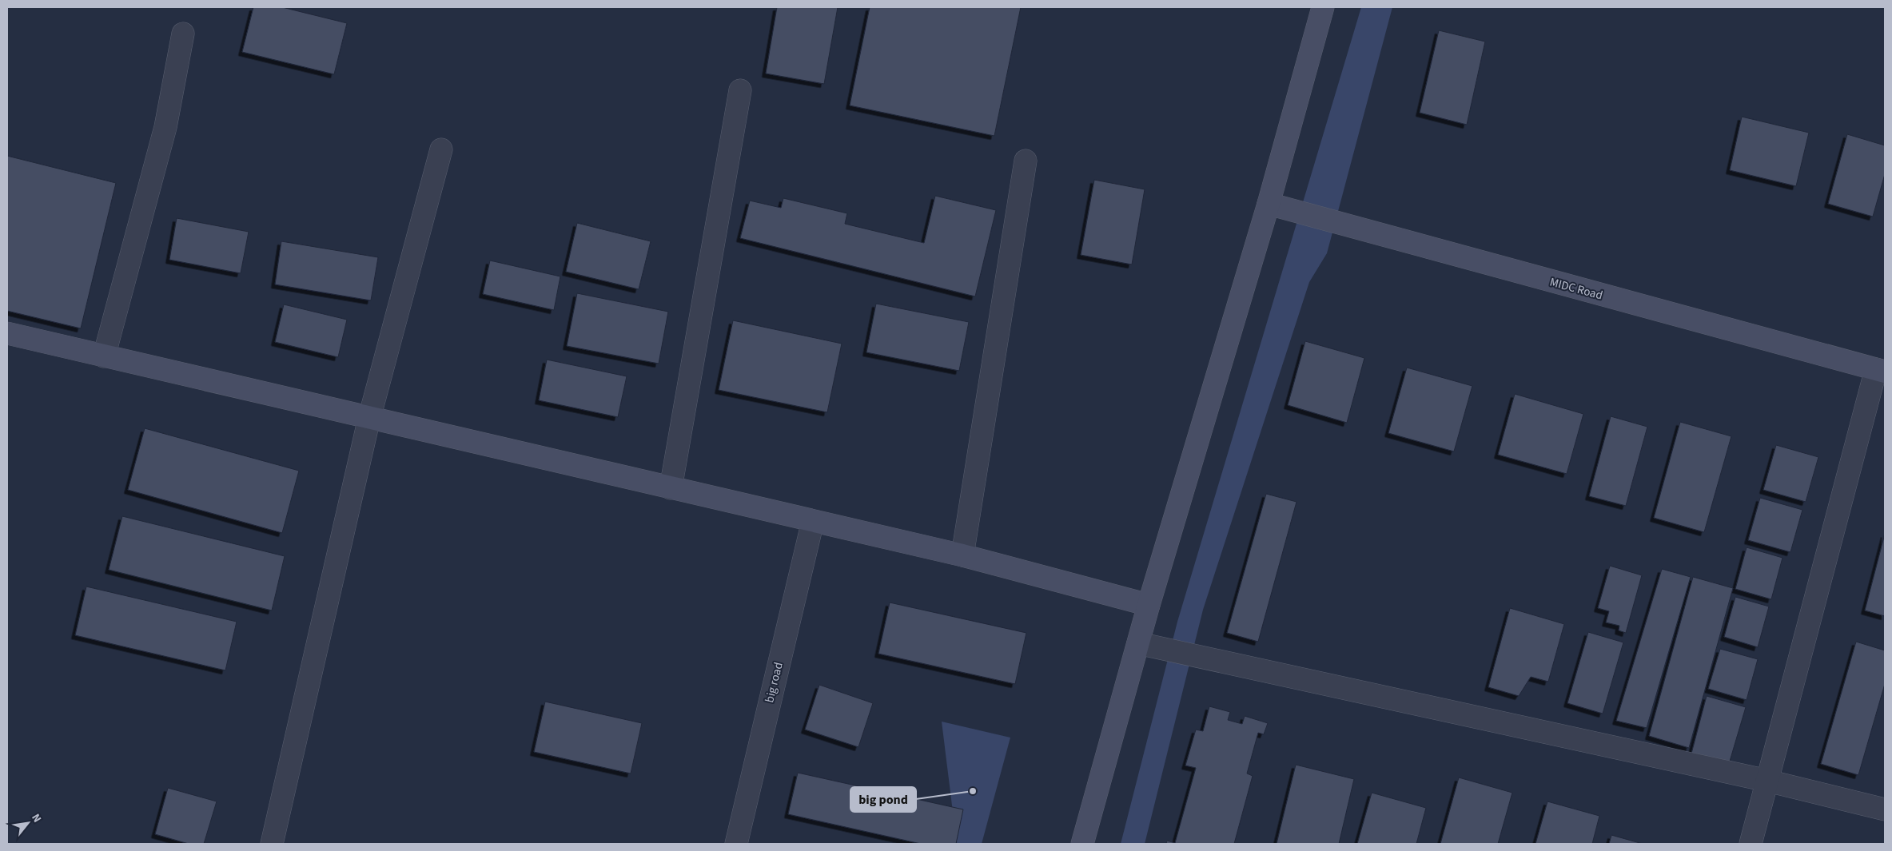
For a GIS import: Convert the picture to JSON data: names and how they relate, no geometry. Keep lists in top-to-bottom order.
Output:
{
  "streets": {
    "street": ["MIDC Road", "big road"]
  },
  "places": ["big pond"],
  "north": "top right"
}
